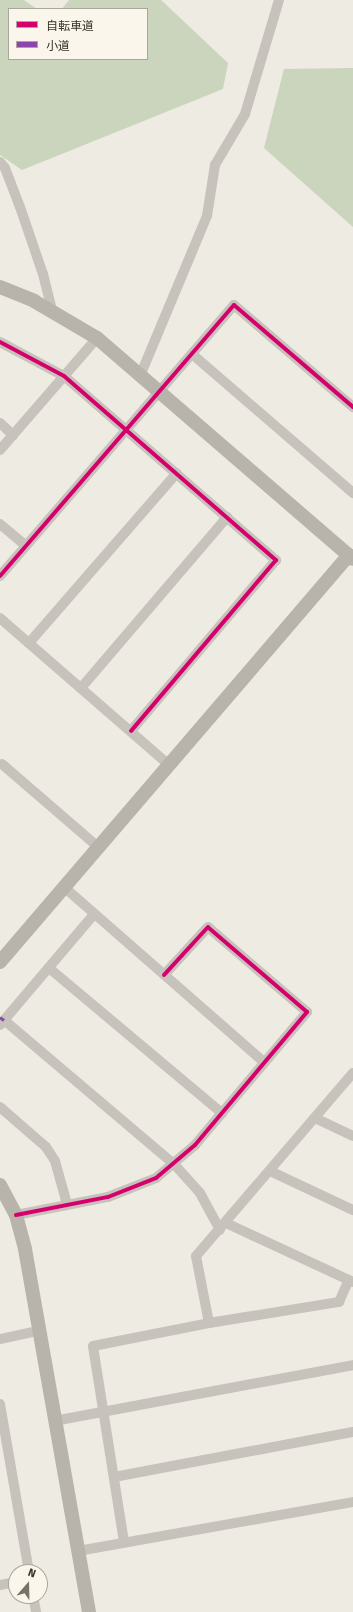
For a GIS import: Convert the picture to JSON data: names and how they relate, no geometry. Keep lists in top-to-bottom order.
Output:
{
  "legend": ["自転車道", "小道"],
  "north": "top"
}
